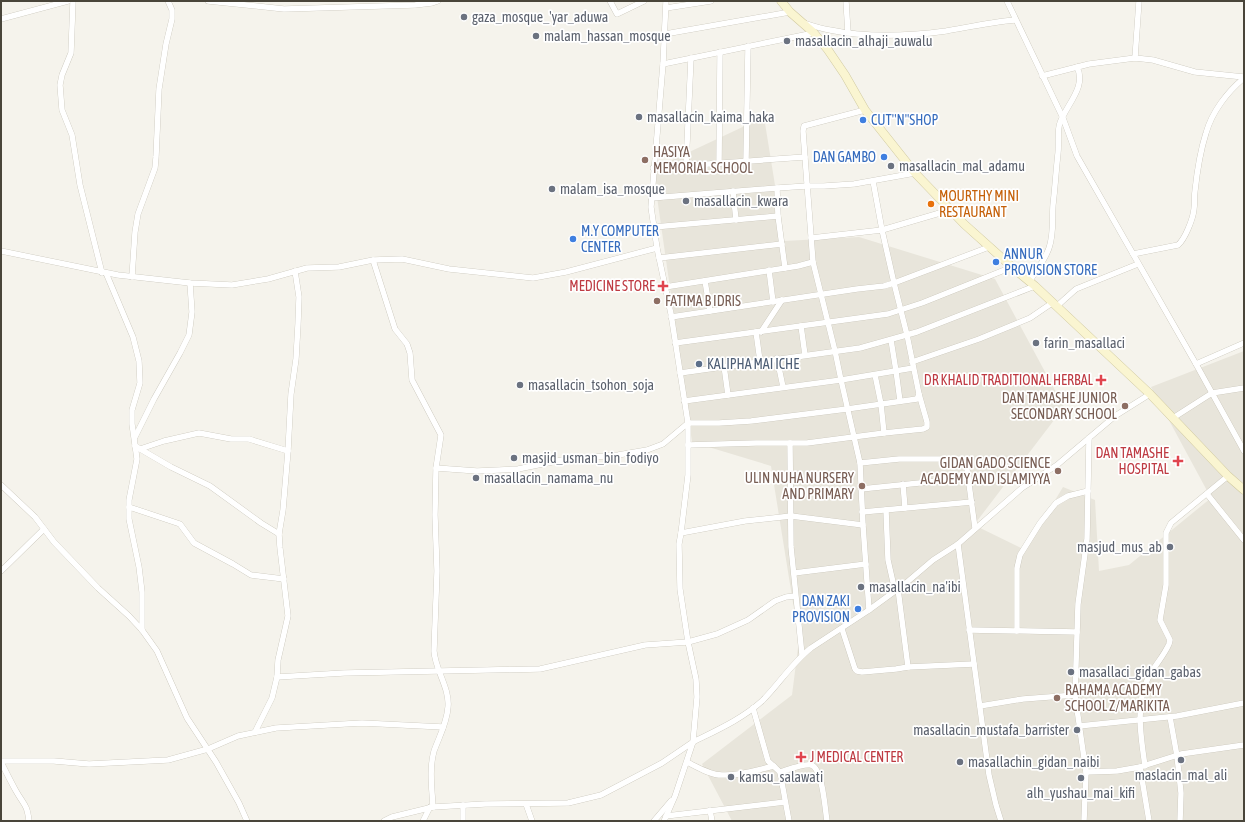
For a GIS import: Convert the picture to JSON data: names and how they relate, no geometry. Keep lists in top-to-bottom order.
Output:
{
  "places": {
    "other": [
      "gaza_mosque_'yar_aduwa",
      "malam_hassan_mosque",
      "masallacin_alhaji_auwalu",
      "masallacin_kaima_haka",
      "CUT''N''SHOP",
      "DAN GAMBO",
      "HASIYA MEMORIAL SCHOOL",
      "masallacin_mal_adamu",
      "malam_isa_mosque",
      "masallacin_kwara",
      "MOURTHY MINI RESTAURANT",
      "M.Y COMPUTER CENTER",
      "ANNUR PROVISION STORE",
      "FATIMA B IDRIS",
      "farin_masallaci",
      "KALIPHA MAI ICHE",
      "masallacin_tsohon_soja",
      "DAN TAMASHE JUNIOR SECONDARY SCHOOL",
      "masjid_usman_bin_fodiyo",
      "GIDAN GADO SCIENCE ACADEMY AND ISLAMIYYA",
      "masallacin_namama_nu",
      "ULIN NUHA NURSERY AND PRIMARY",
      "masjud_mus_ab",
      "masallacin_na'ibi",
      "DAN ZAKI PROVISION",
      "masallaci_gidan_gabas",
      "RAHAMA ACADEMY SCHOOL Z/MARIKITA",
      "masallacin_mustafa_barrister",
      "maslacin_mal_ali",
      "masallachin_gidan_naibi",
      "kamsu_salawati",
      "alh_yushau_mai_kifi"
    ],
    "health": [
      "MEDICINE STORE",
      "DR KHALID TRADITIONAL HERBAL",
      "DAN TAMASHE HOSPITAL",
      "J MEDICAL CENTER"
    ]
  }
}
